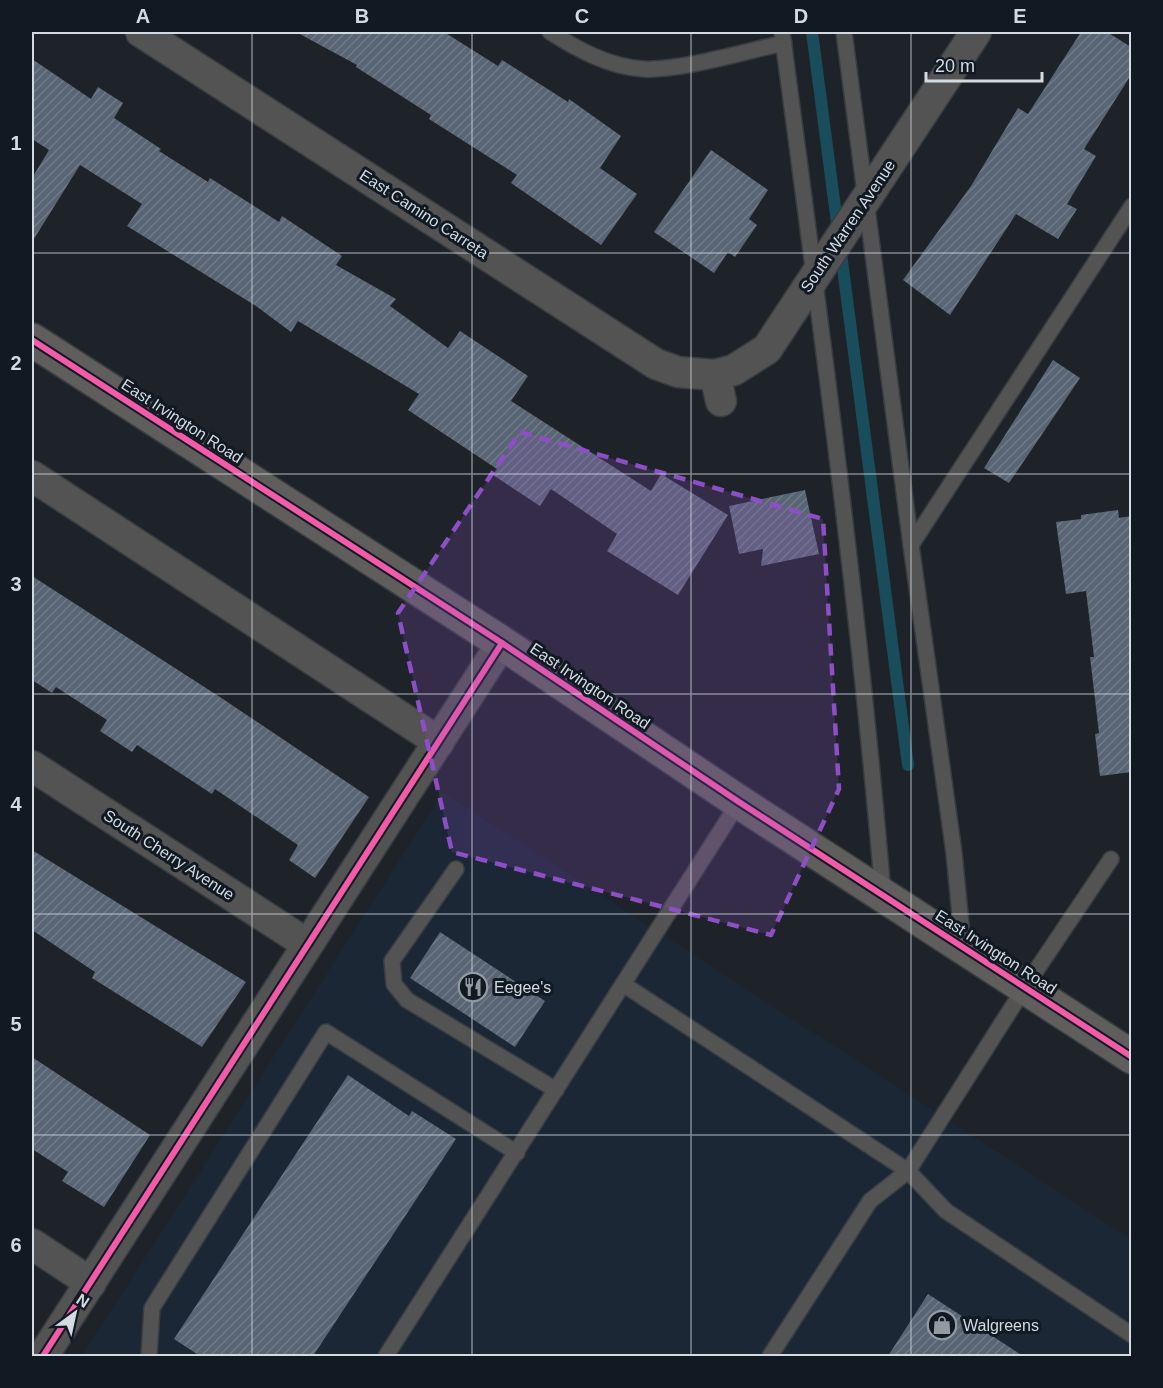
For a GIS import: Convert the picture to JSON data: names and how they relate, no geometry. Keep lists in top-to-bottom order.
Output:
{
  "streets": {
    "main road": ["East Irvington Road"],
    "street": ["East Camino Carreta", "South Warren Avenue", "South Cherry Avenue"]
  },
  "crossings": [
    ["East Camino Carreta", "South Warren Avenue"]
  ],
  "places": {
    "restaurant": ["Eegee's"],
    "shop": ["Walgreens"]
  },
  "scale_bar": "20 m",
  "north": "top right",
  "grid": {
    "columns": [
      "A",
      "B",
      "C",
      "D",
      "E"
    ],
    "rows": [
      "1",
      "2",
      "3",
      "4",
      "5",
      "6"
    ]
  }
}
